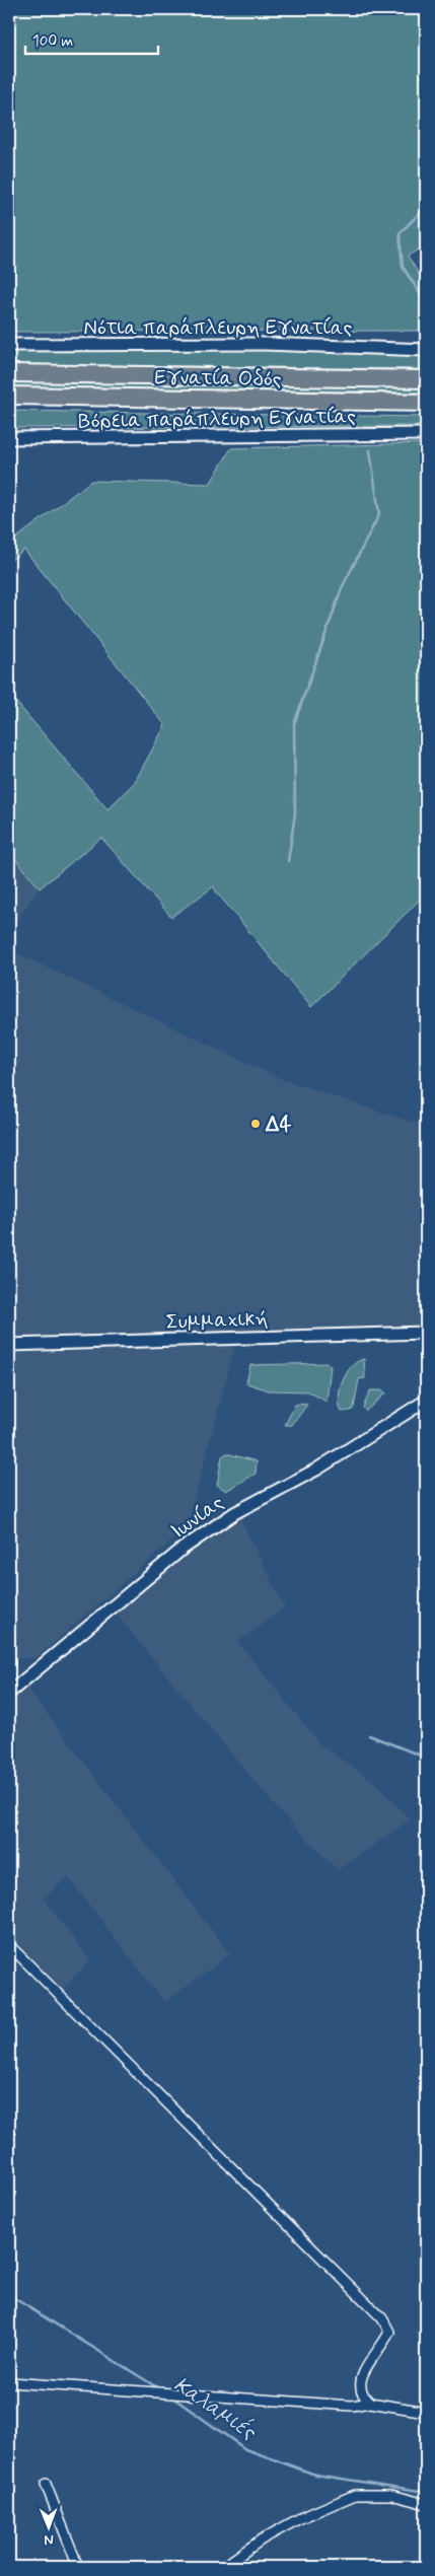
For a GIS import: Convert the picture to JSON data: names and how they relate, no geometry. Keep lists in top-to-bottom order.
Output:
{
  "streets": {
    "highway": ["Εγνατία Οδός"],
    "street": [
      "Νότια παράπλευρη Εγνατίας",
      "Βόρεια παράπλευρη Εγνατίας",
      "Συμμαχική",
      "Ιωνίας"
    ]
  },
  "water": ["Καλαμιές"],
  "places": ["Δ4"],
  "scale_bar": "100 m",
  "north": "bottom"
}
